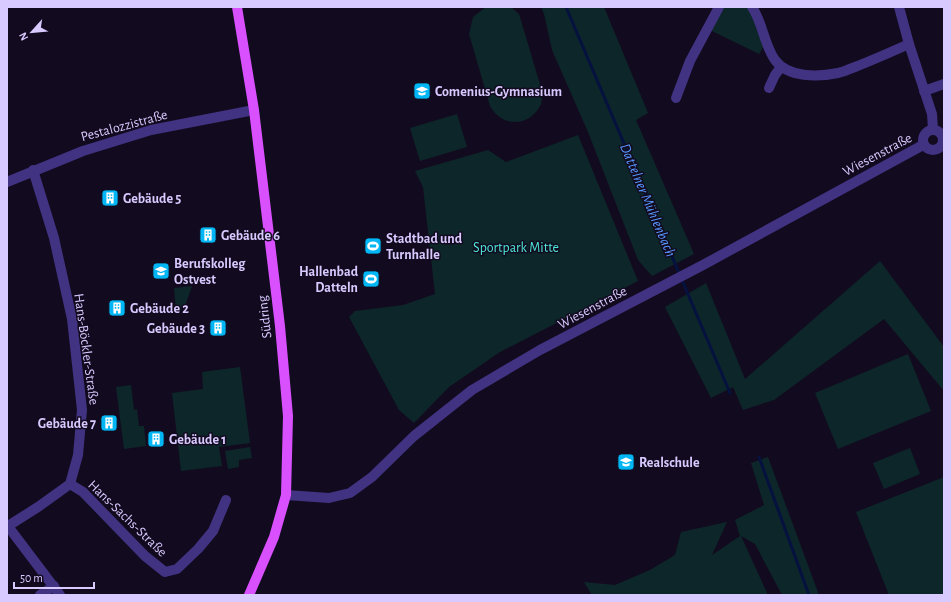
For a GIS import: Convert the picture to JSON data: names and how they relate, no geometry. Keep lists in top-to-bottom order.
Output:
{
  "streets": {
    "main road": ["Südring"],
    "street": [
      "Pestalozzistraße",
      "Wiesenstraße",
      "Hans-Böckler-Straße",
      "Hans-Sachs-Straße"
    ]
  },
  "crossings": [
    ["Pestalozzistraße", "Südring"],
    ["Pestalozzistraße", "Hans-Böckler-Straße"],
    ["Wiesenstraße", "Südring"],
    ["Hans-Böckler-Straße", "Hans-Sachs-Straße"]
  ],
  "water": ["Dattelner Mühlenbach"],
  "parks": ["Sportpark Mitte"],
  "places": {
    "school or university": ["Comenius-Gymnasium", "Berufskolleg Ostvest", "Realschule"],
    "building": [
      "Gebäude 5",
      "Gebäude 6",
      "Gebäude 2",
      "Gebäude 3",
      "Gebäude 7",
      "Gebäude 1"
    ],
    "sports": ["Stadtbad und Turnhalle", "Hallenbad Datteln"]
  },
  "scale_bar": "50 m",
  "north": "bottom left"
}
